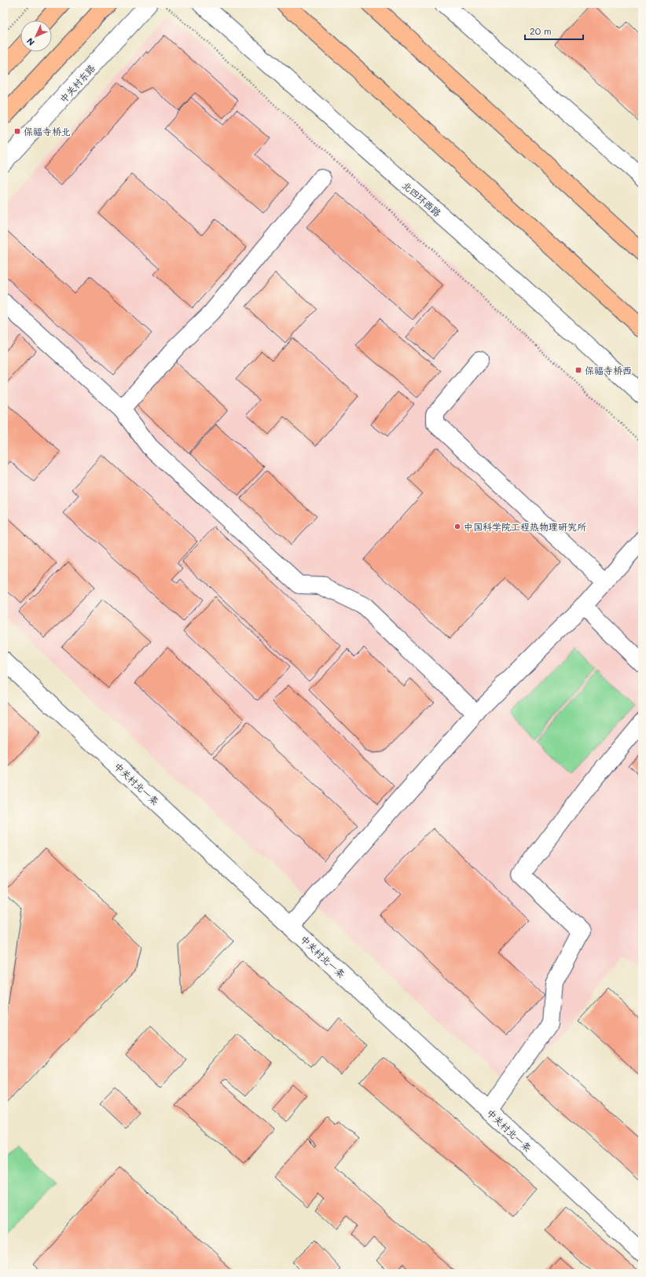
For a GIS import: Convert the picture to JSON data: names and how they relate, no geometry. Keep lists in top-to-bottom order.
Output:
{
  "streets": {
    "street": ["中关村东路", "北四环西路", "中关村北一条"]
  },
  "places": {
    "transit": ["保福寺桥北", "保福寺桥西"],
    "other": ["中国科学院工程热物理研究所"]
  },
  "scale_bar": "20 m",
  "north": "bottom left"
}
